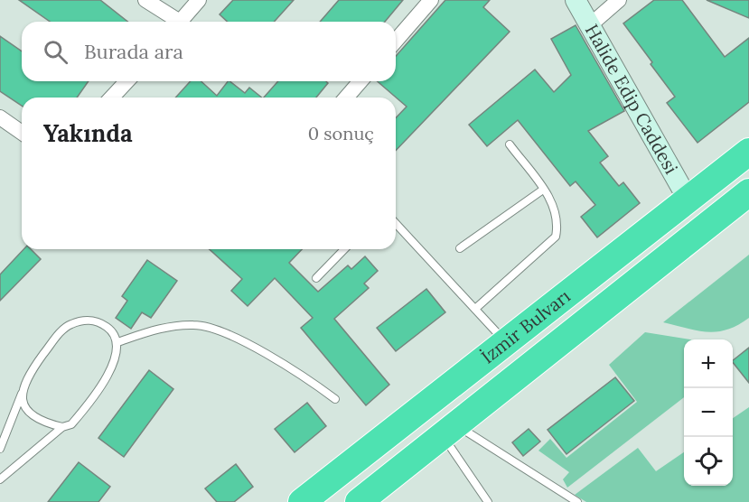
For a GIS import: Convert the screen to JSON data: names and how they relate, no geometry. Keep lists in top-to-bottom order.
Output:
{
  "streets": {
    "highway": ["İzmir Bulvarı"],
    "street": ["Halide Edip Caddesi"]
  },
  "crossings": [
    ["Halide Edip Caddesi", "İzmir Bulvarı"]
  ],
  "page": {
    "search": "Burada ara",
    "heading": ["Yakında", "0 sonuç"],
    "map_buttons": ["+", "−"]
  }
}
